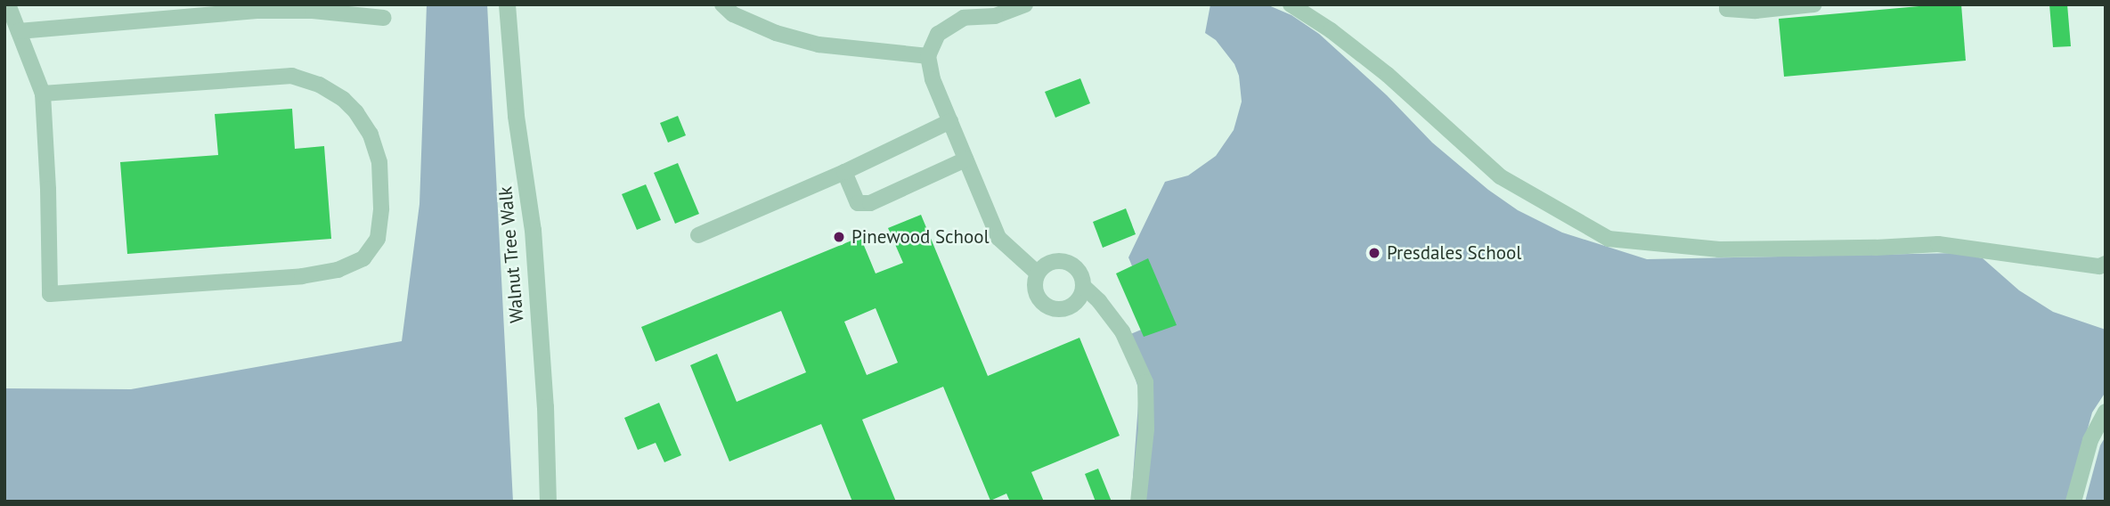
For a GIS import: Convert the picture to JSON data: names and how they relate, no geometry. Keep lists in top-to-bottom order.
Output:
{
  "streets": {
    "street": ["Walnut Tree Walk"]
  },
  "places": ["Pinewood School", "Presdales School"]
}
